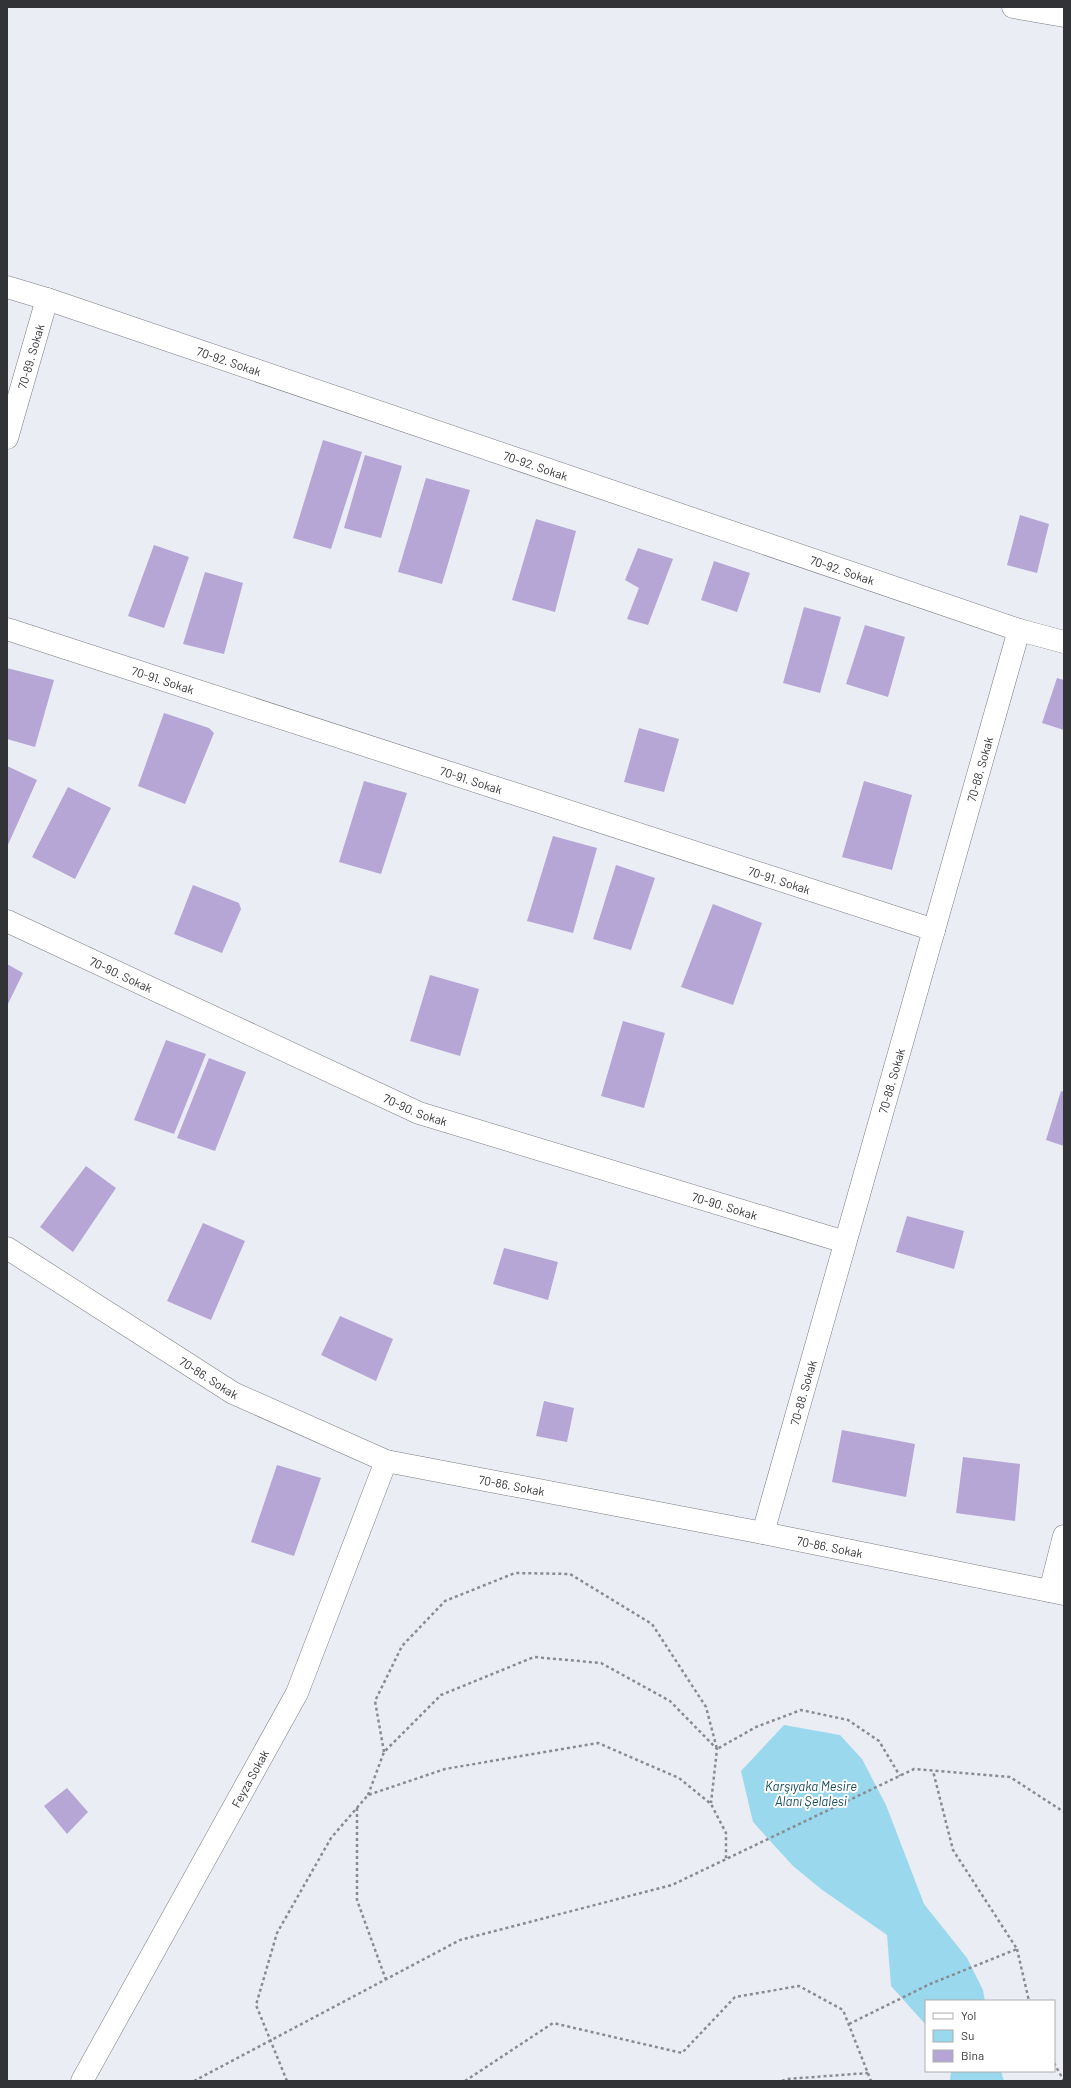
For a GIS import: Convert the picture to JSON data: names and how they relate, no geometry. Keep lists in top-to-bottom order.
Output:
{
  "streets": {
    "street": [
      "70-89. Sokak",
      "70-92. Sokak",
      "70-91. Sokak",
      "70-88. Sokak",
      "70-90. Sokak",
      "70-86. Sokak",
      "Feyza Sokak"
    ]
  },
  "crossings": [
    ["70-89. Sokak", "70-92. Sokak"],
    ["70-92. Sokak", "70-88. Sokak"],
    ["70-91. Sokak", "70-88. Sokak"],
    ["70-88. Sokak", "70-90. Sokak"],
    ["70-88. Sokak", "70-86. Sokak"],
    ["70-86. Sokak", "Feyza Sokak"]
  ],
  "water": ["Karşıyaka Mesire Alanı Şelalesi"],
  "legend": ["Yol", "Su", "Bina"]
}
